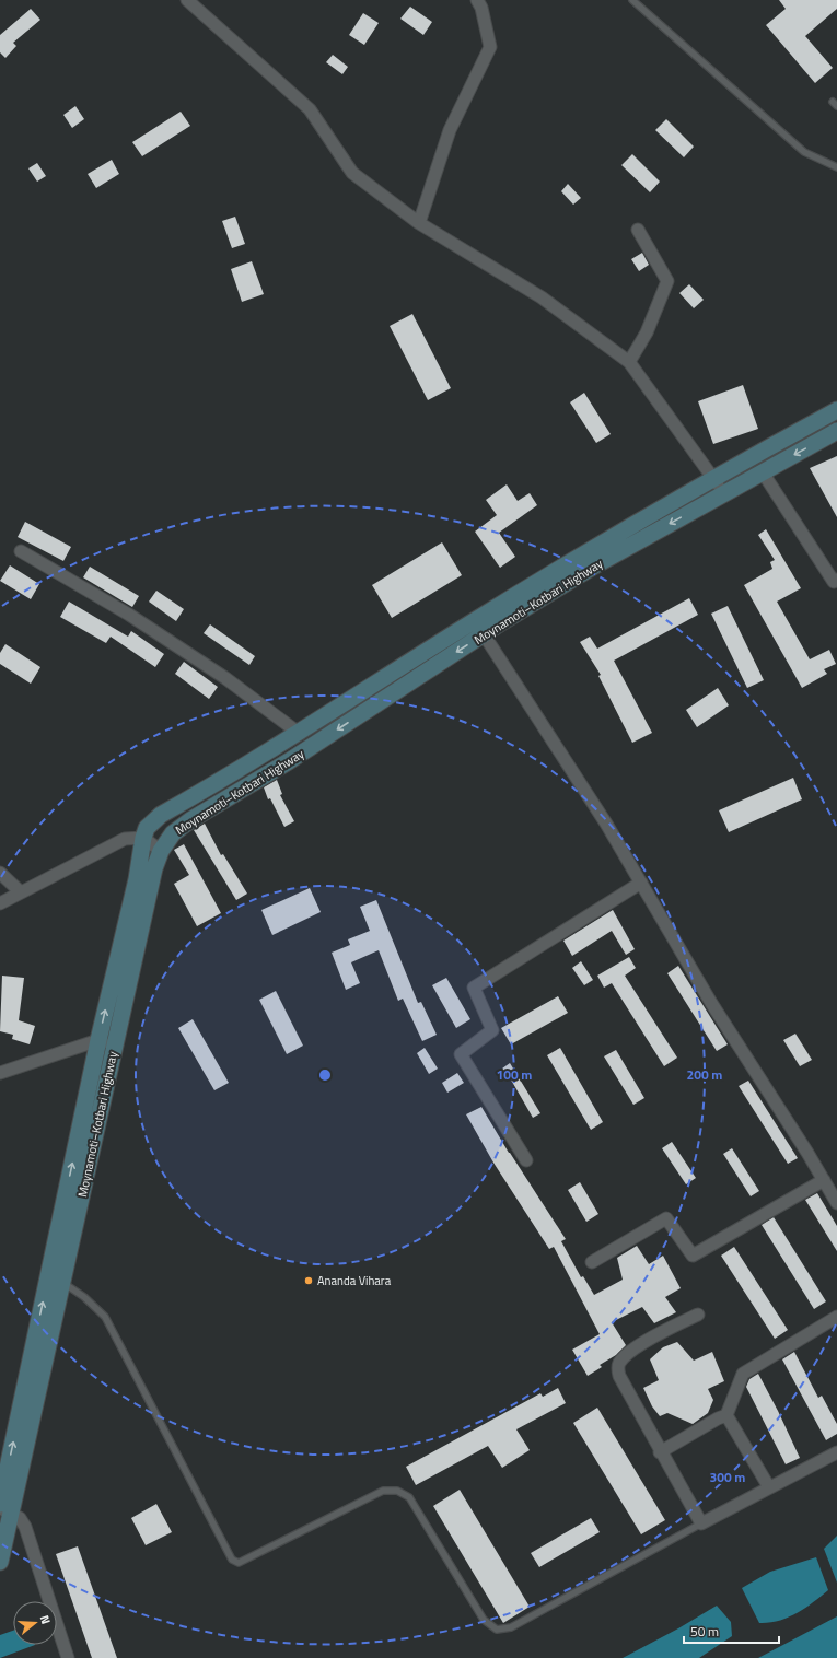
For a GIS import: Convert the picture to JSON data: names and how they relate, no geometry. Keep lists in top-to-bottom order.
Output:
{
  "streets": {
    "main road": ["Moynamoti–Kotbari Highway"]
  },
  "places": ["Ananda Vihara"],
  "scale_bar": "50 m",
  "north": "right",
  "rings": ["100 m", "200 m", "300 m"]
}
